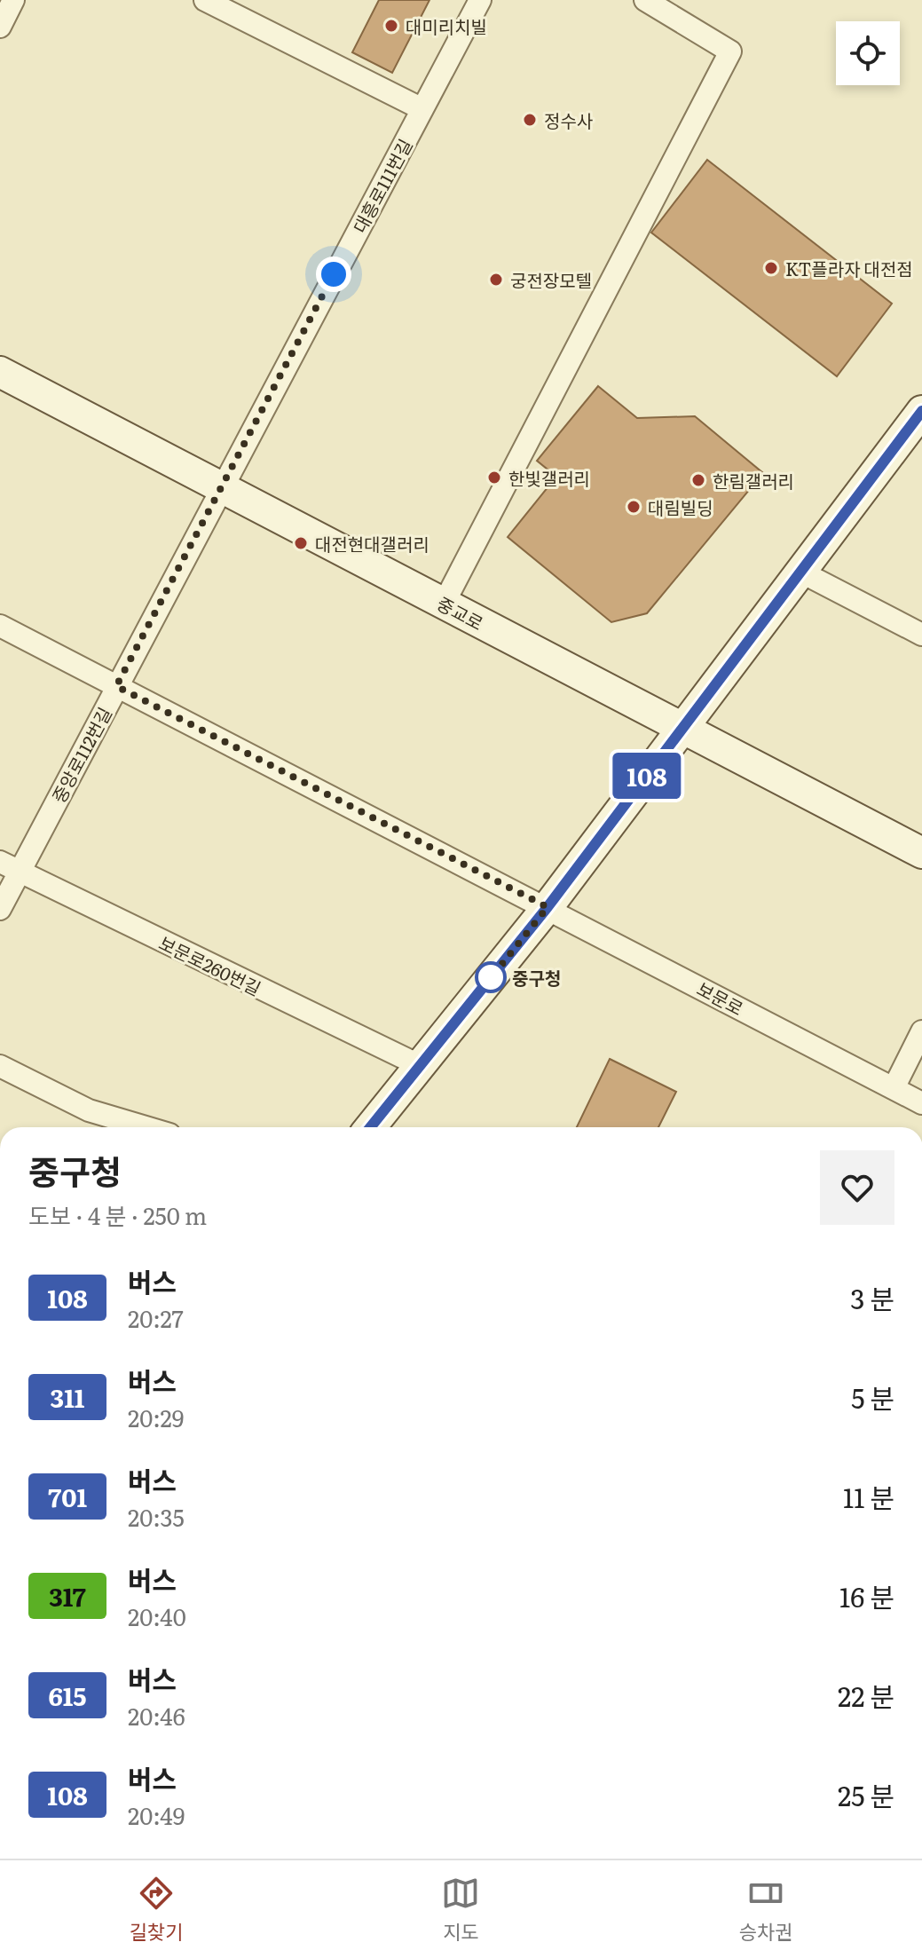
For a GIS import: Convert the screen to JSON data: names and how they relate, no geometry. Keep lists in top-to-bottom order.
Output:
{
  "streets": {
    "main road": ["중교로"],
    "street": [
      "대흥로111번길",
      "중앙로112번길",
      "보문로260번길",
      "보문로"
    ]
  },
  "crossings": [
    ["대흥로111번길", "중교로"],
    ["대흥로111번길", "중앙로112번길"],
    ["중교로", "중앙로112번길"],
    ["중앙로112번길", "보문로260번길"],
    ["중앙로112번길", "보문로"]
  ],
  "places": [
    "대미리치빌",
    "정수사",
    "KT플라자 대전점",
    "궁전장모텔",
    "한빛갤러리",
    "한림갤러리",
    "대림빌딩",
    "대전현대갤러리",
    "중구청"
  ],
  "lines": ["bus line 108"],
  "page": {
    "on_map": "108",
    "heading": ["중구청", "도보 · 4 분 · 250 m"],
    "list": [
      {
        "mark": "108",
        "name": "버스",
        "note": "20:27",
        "value": "3 분"
      },
      {
        "mark": "311",
        "name": "버스",
        "note": "20:29",
        "value": "5 분"
      },
      {
        "mark": "701",
        "name": "버스",
        "note": "20:35",
        "value": "11 분"
      },
      {
        "mark": "317",
        "name": "버스",
        "note": "20:40",
        "value": "16 분"
      },
      {
        "mark": "615",
        "name": "버스",
        "note": "20:46",
        "value": "22 분"
      },
      {
        "mark": "108",
        "name": "버스",
        "note": "20:49",
        "value": "25 분"
      }
    ],
    "tabs": ["길찾기", "지도", "승차권"]
  }
}
